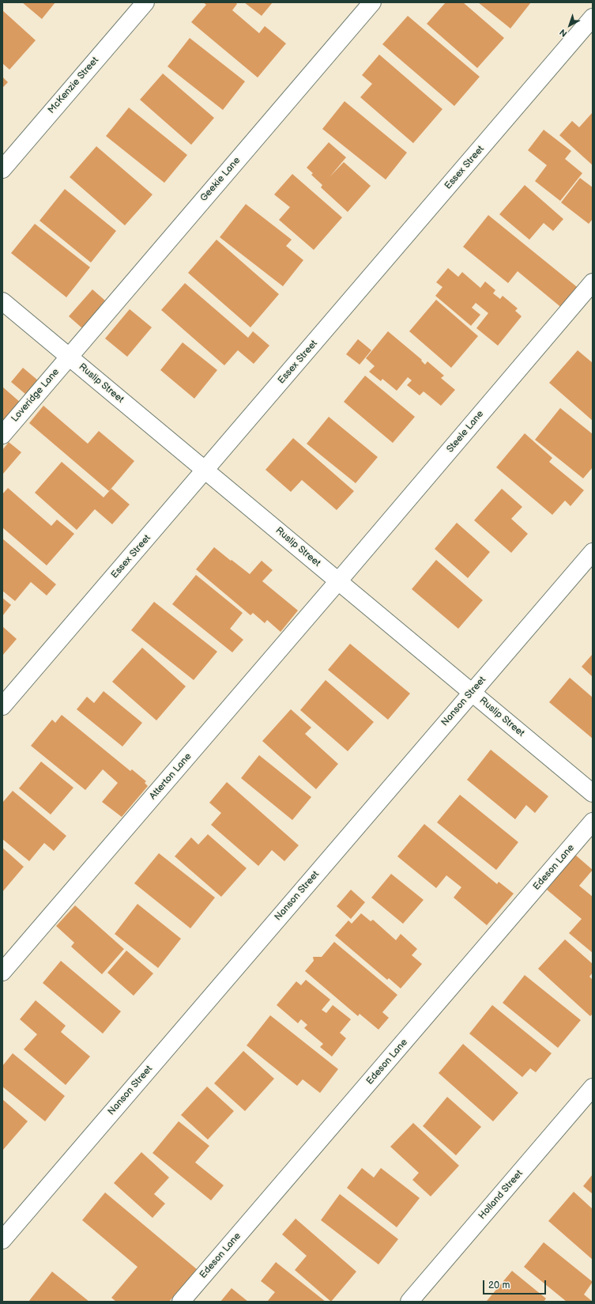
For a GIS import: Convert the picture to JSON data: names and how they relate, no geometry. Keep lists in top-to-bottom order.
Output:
{
  "streets": {
    "street": [
      "McKenzie Street",
      "Essex Street",
      "Geekie Lane",
      "Ruslip Street",
      "Loveridge Lane",
      "Steele Lane",
      "Nanson Street",
      "Atterton Lane",
      "Edeson Lane",
      "Holland Street"
    ]
  },
  "crossings": [
    ["Essex Street", "Ruslip Street"],
    ["Geekie Lane", "Ruslip Street"],
    ["Geekie Lane", "Loveridge Lane"],
    ["Ruslip Street", "Loveridge Lane"],
    ["Ruslip Street", "Steele Lane"],
    ["Ruslip Street", "Nanson Street"],
    ["Ruslip Street", "Atterton Lane"],
    ["Steele Lane", "Atterton Lane"]
  ],
  "scale_bar": "20 m",
  "north": "bottom left"
}
